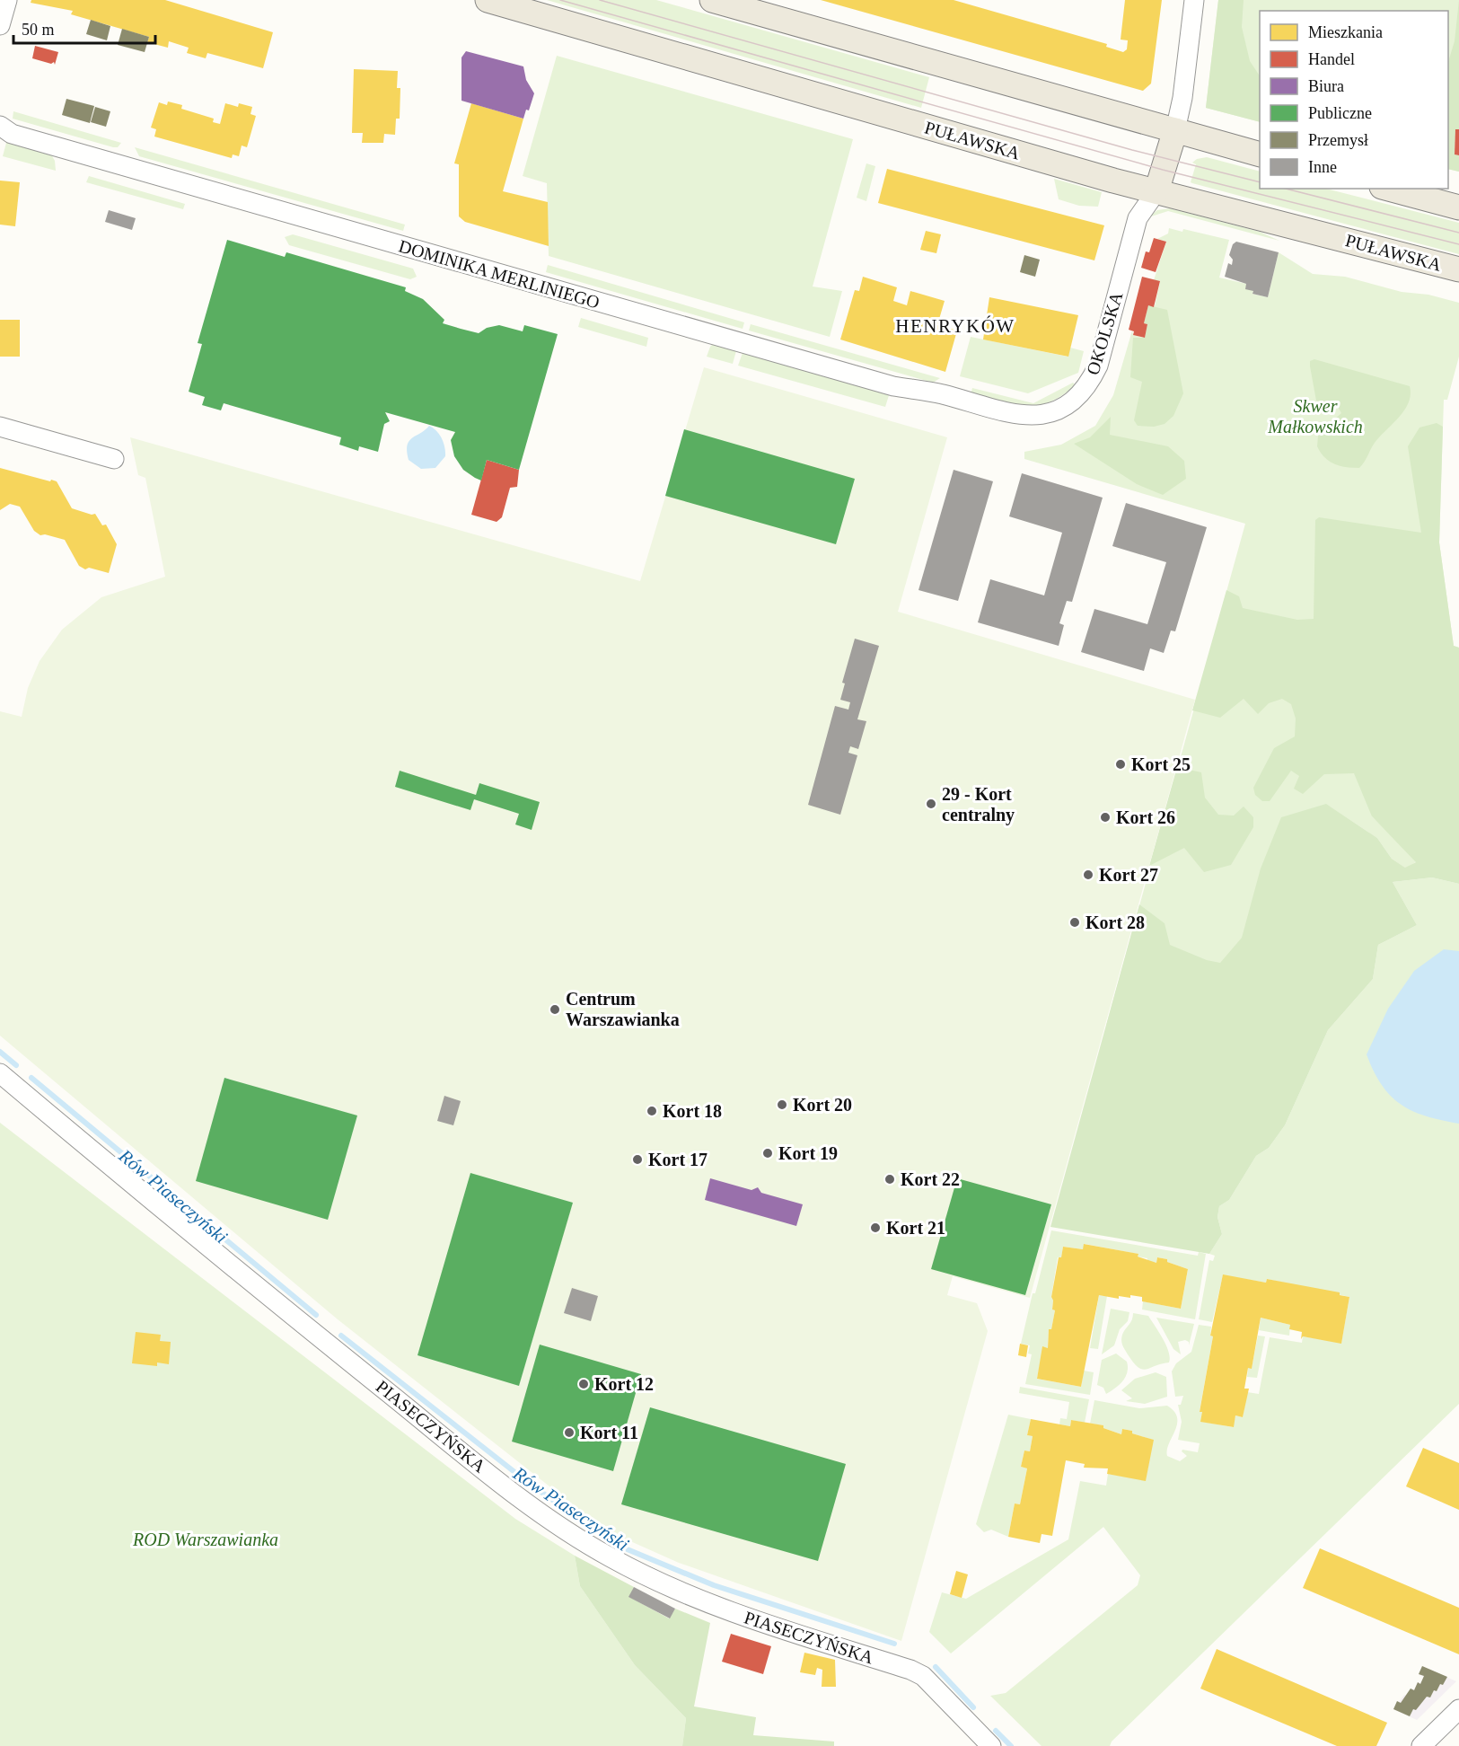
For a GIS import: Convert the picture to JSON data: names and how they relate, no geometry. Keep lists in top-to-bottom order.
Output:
{
  "streets": {
    "main road": ["PUŁAWSKA"],
    "street": ["DOMINIKA MERLINIEGO", "OKOLSKA", "PIASECZYŃSKA"]
  },
  "crossings": [
    ["PUŁAWSKA", "OKOLSKA"],
    ["DOMINIKA MERLINIEGO", "OKOLSKA"]
  ],
  "districts": ["HENRYKÓW"],
  "water": ["Rów Piaseczyński"],
  "parks": ["Skwer Małkowskich", "ROD Warszawianka"],
  "places": [
    "Kort 25",
    "29 - Kort centralny",
    "Kort 26",
    "Kort 27",
    "Kort 28",
    "Centrum Warszawianka",
    "Kort 20",
    "Kort 18",
    "Kort 19",
    "Kort 17",
    "Kort 22",
    "Kort 21",
    "Kort 12",
    "Kort 11"
  ],
  "legend": [
    "Mieszkania",
    "Handel",
    "Biura",
    "Publiczne",
    "Przemysł",
    "Inne"
  ],
  "scale_bar": "50 m"
}
